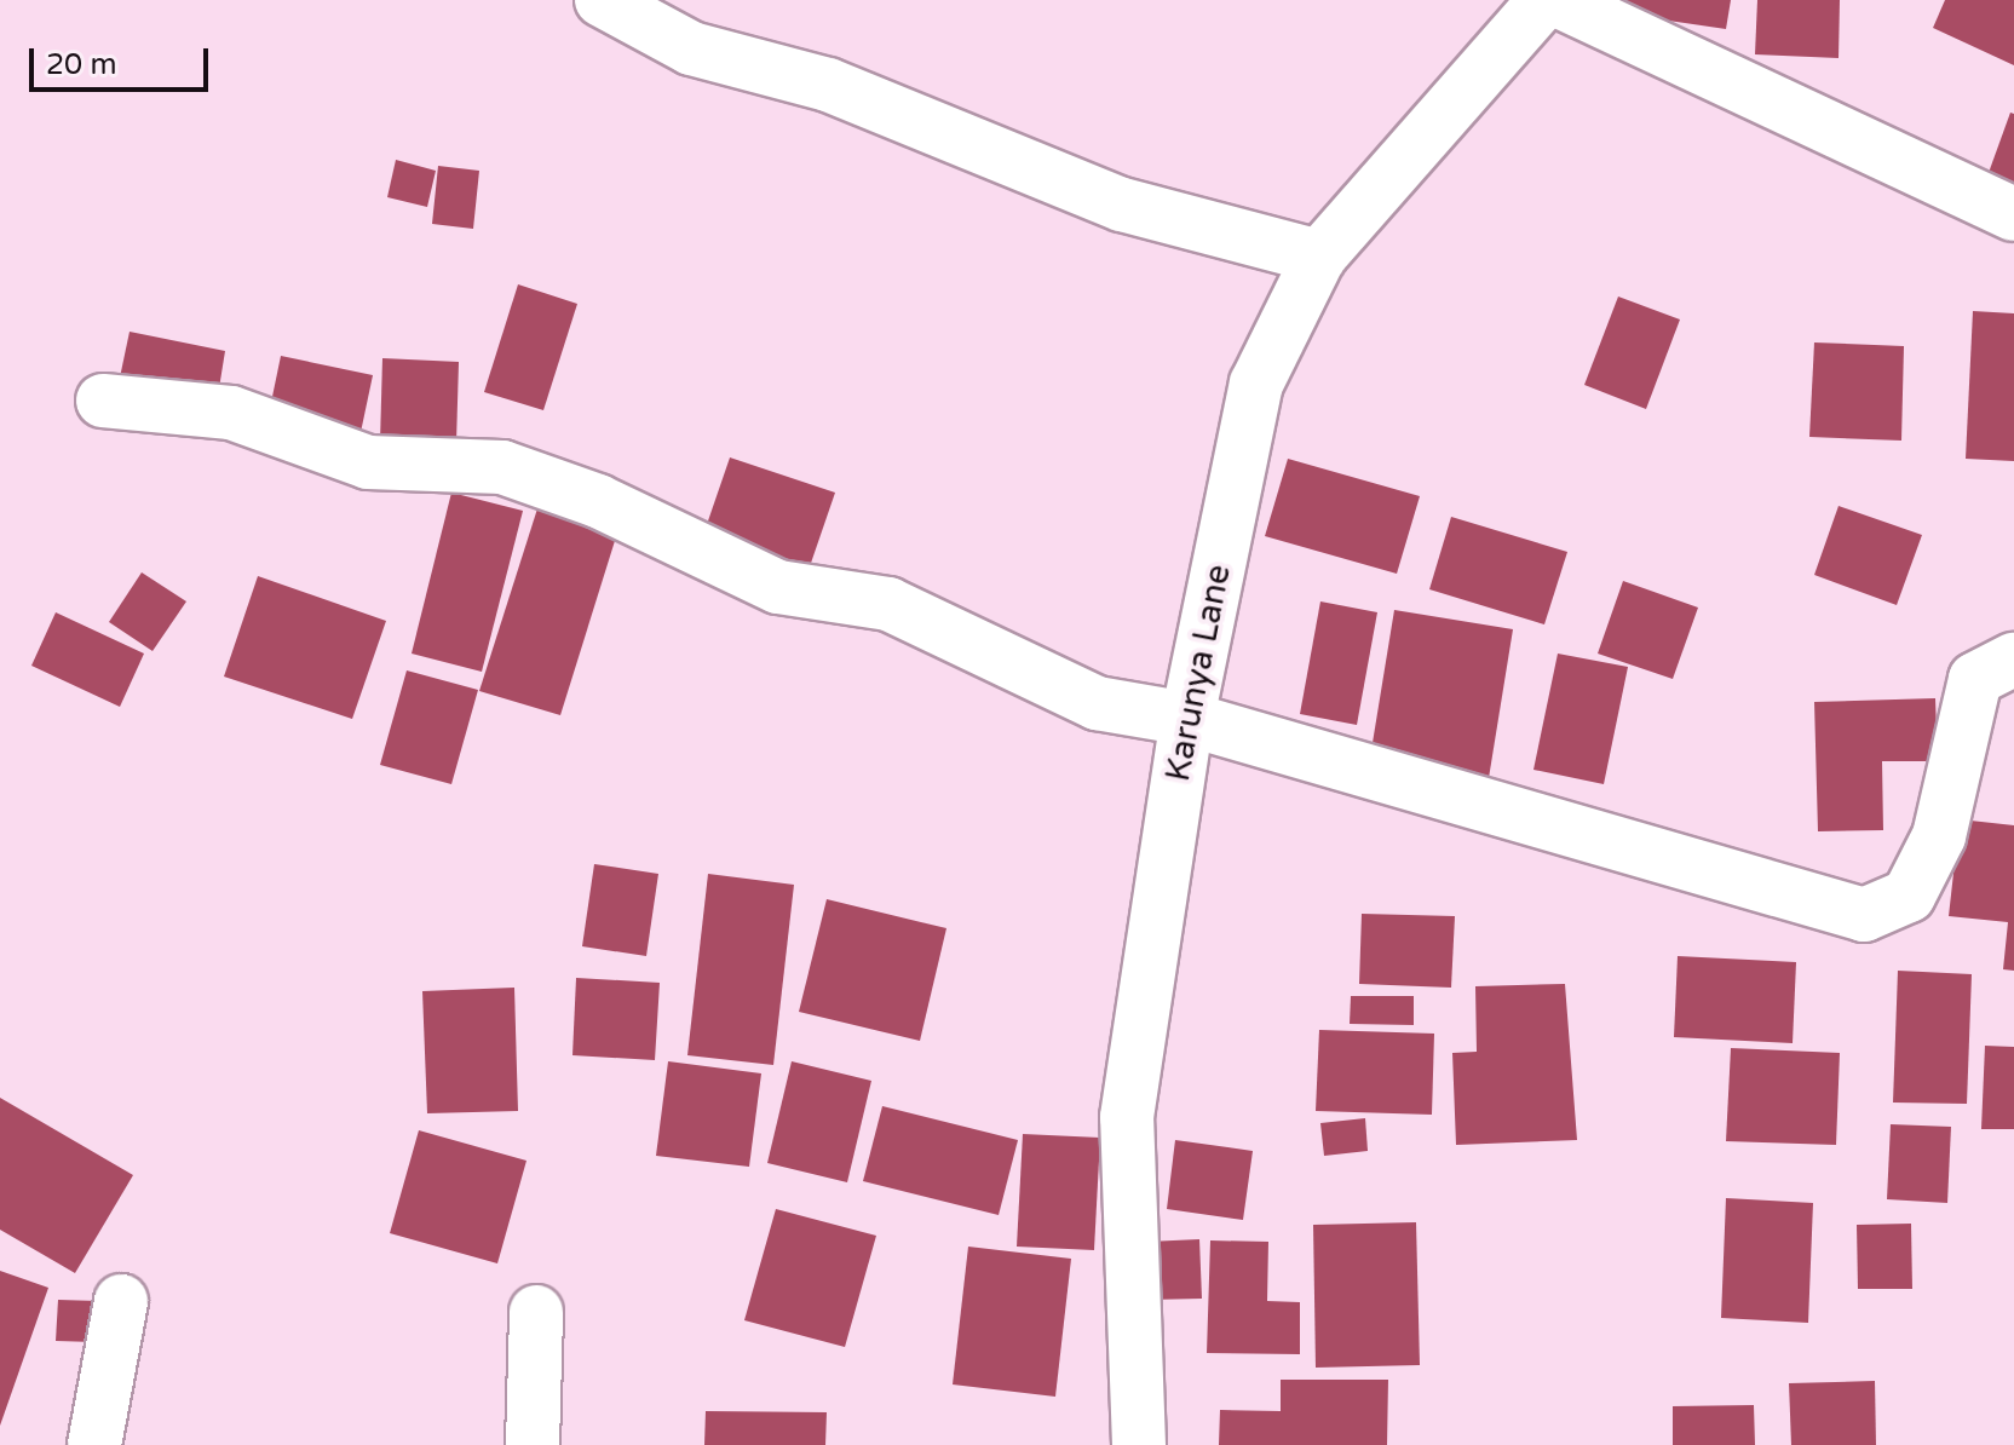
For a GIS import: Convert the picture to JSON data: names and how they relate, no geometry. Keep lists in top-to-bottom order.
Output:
{
  "streets": {
    "street": ["Karunya Lane"]
  },
  "scale_bar": "20 m"
}
